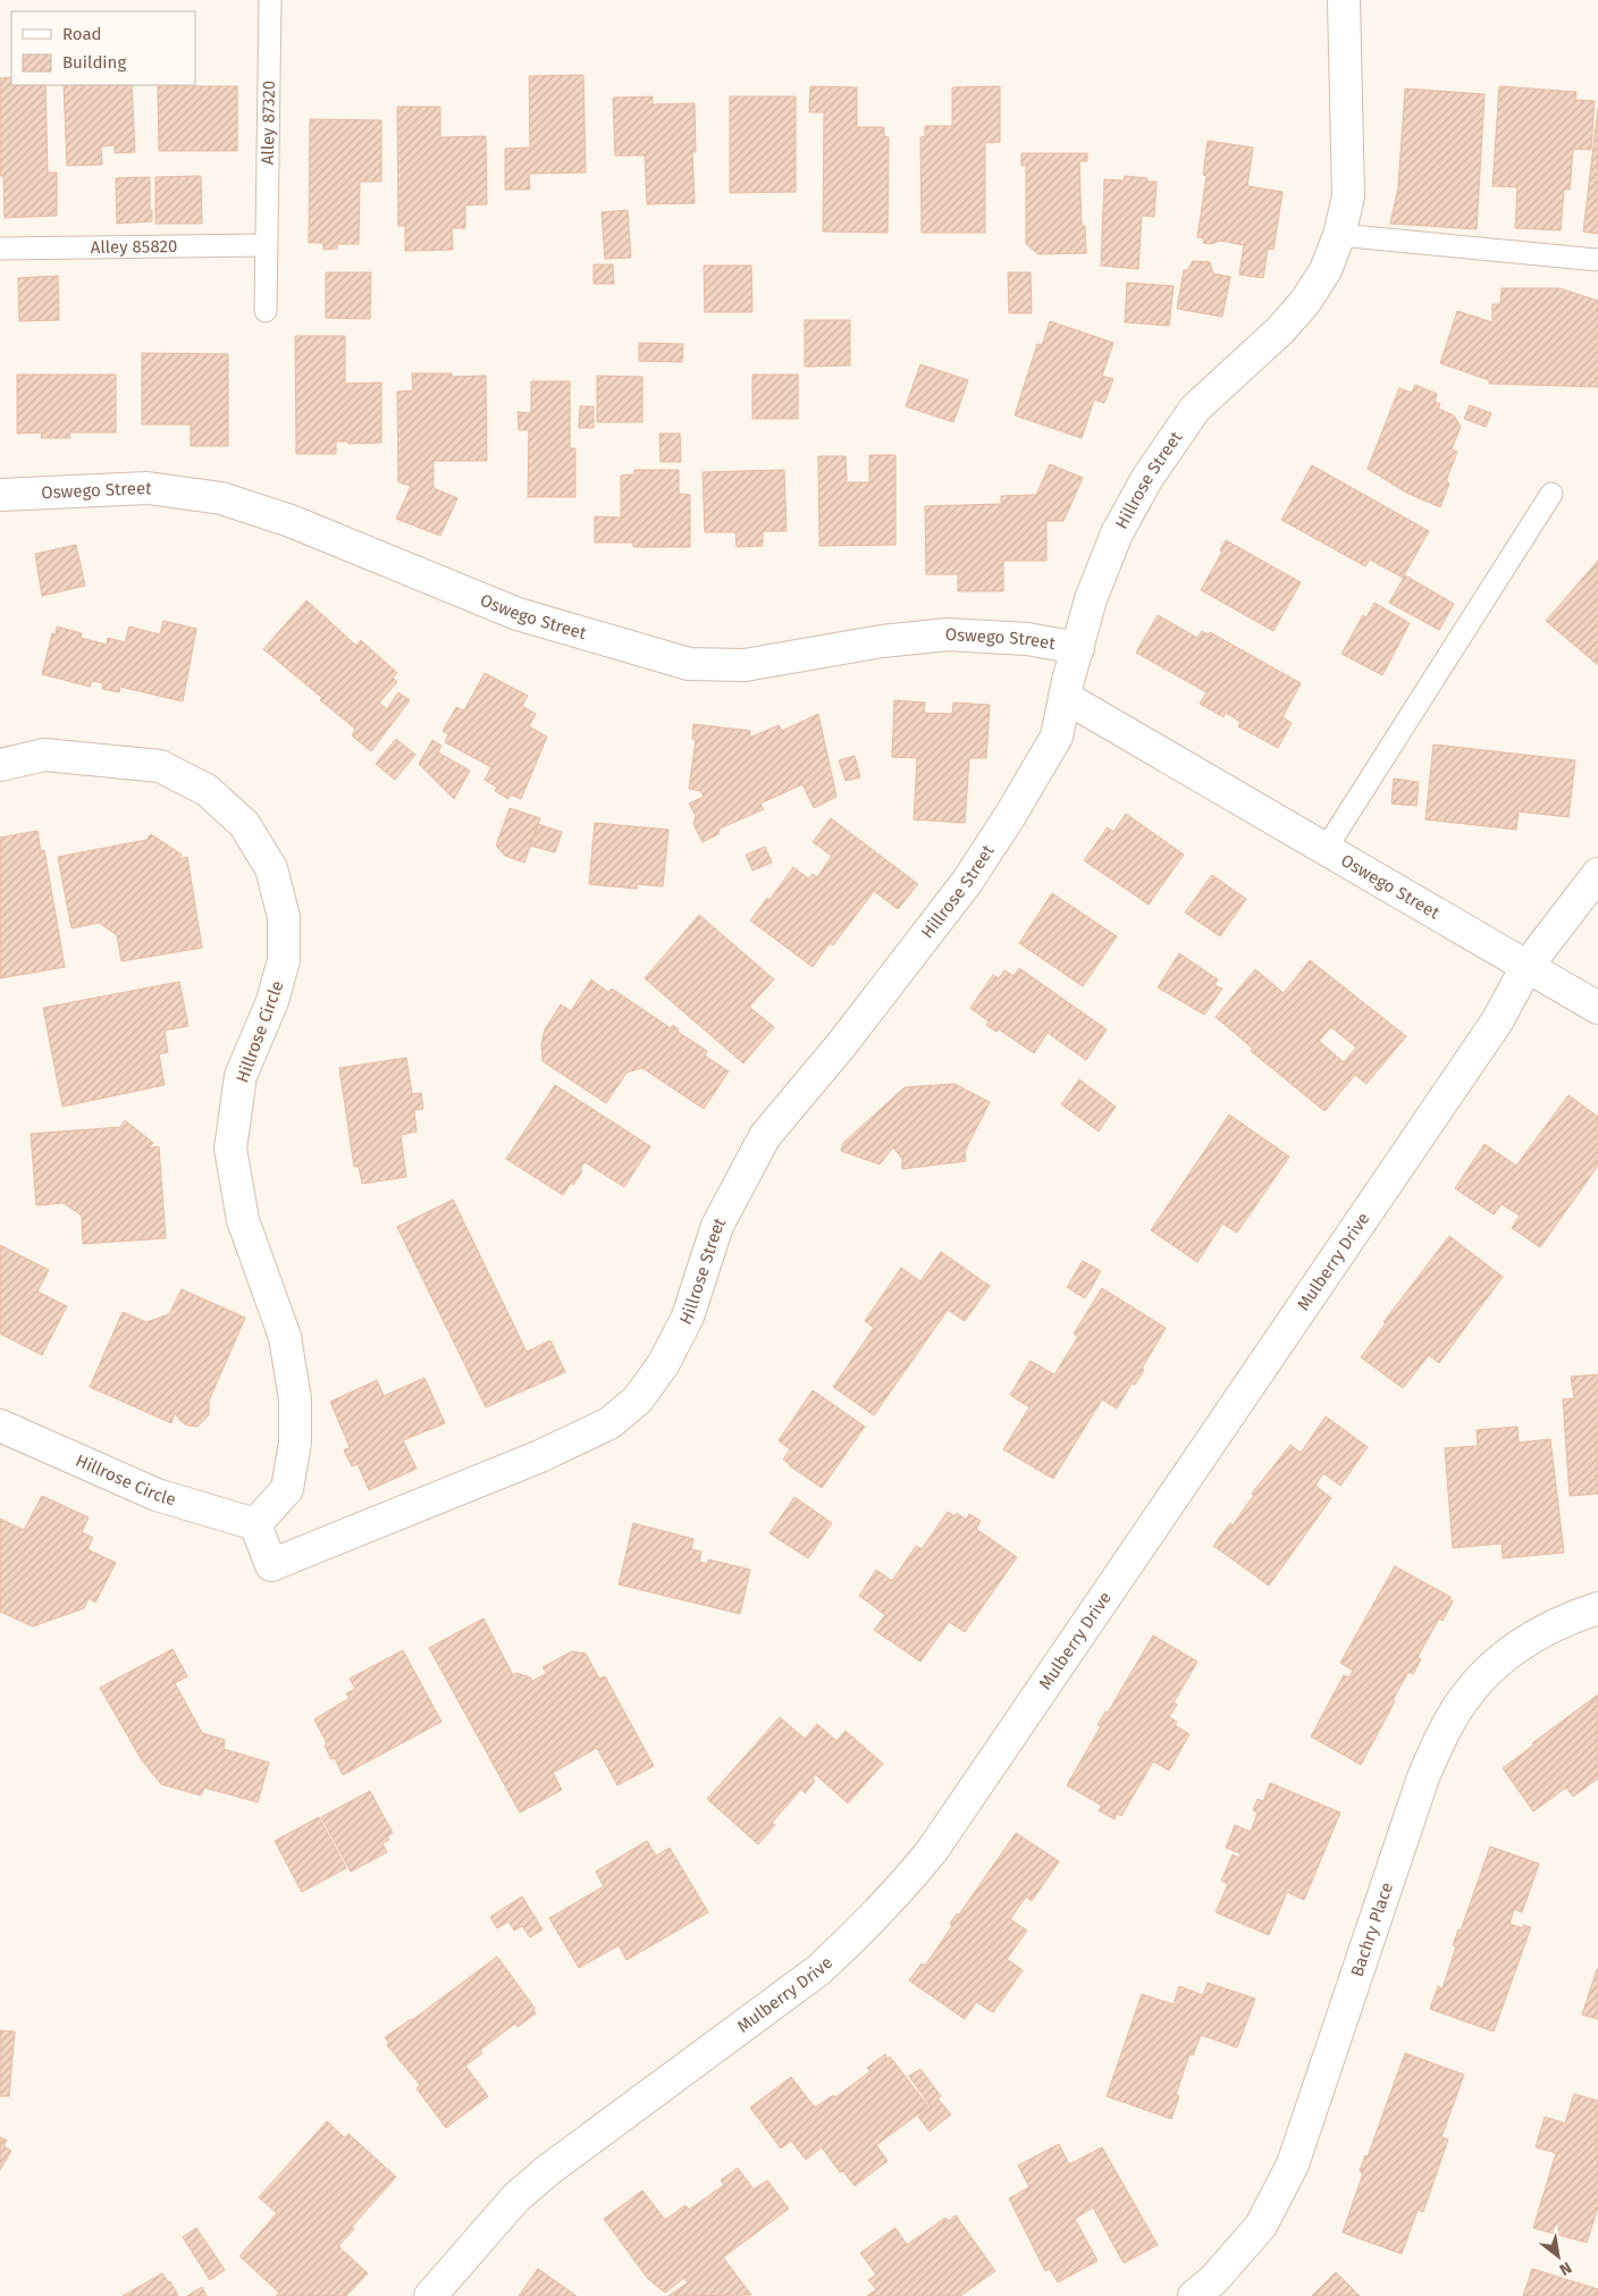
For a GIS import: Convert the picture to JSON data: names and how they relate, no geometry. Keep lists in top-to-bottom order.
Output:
{
  "streets": {
    "street": [
      "Hillrose Street",
      "Oswego Street",
      "Hillrose Circle",
      "Mulberry Drive",
      "Bachry Place"
    ],
    "lane": ["Alley 87320", "Alley 85820"]
  },
  "crossings": [
    ["Alley 87320", "Alley 85820"],
    ["Hillrose Street", "Oswego Street"],
    ["Hillrose Street", "Hillrose Circle"],
    ["Oswego Street", "Mulberry Drive"]
  ],
  "legend": ["Road", "Building"],
  "north": "bottom right"
}
